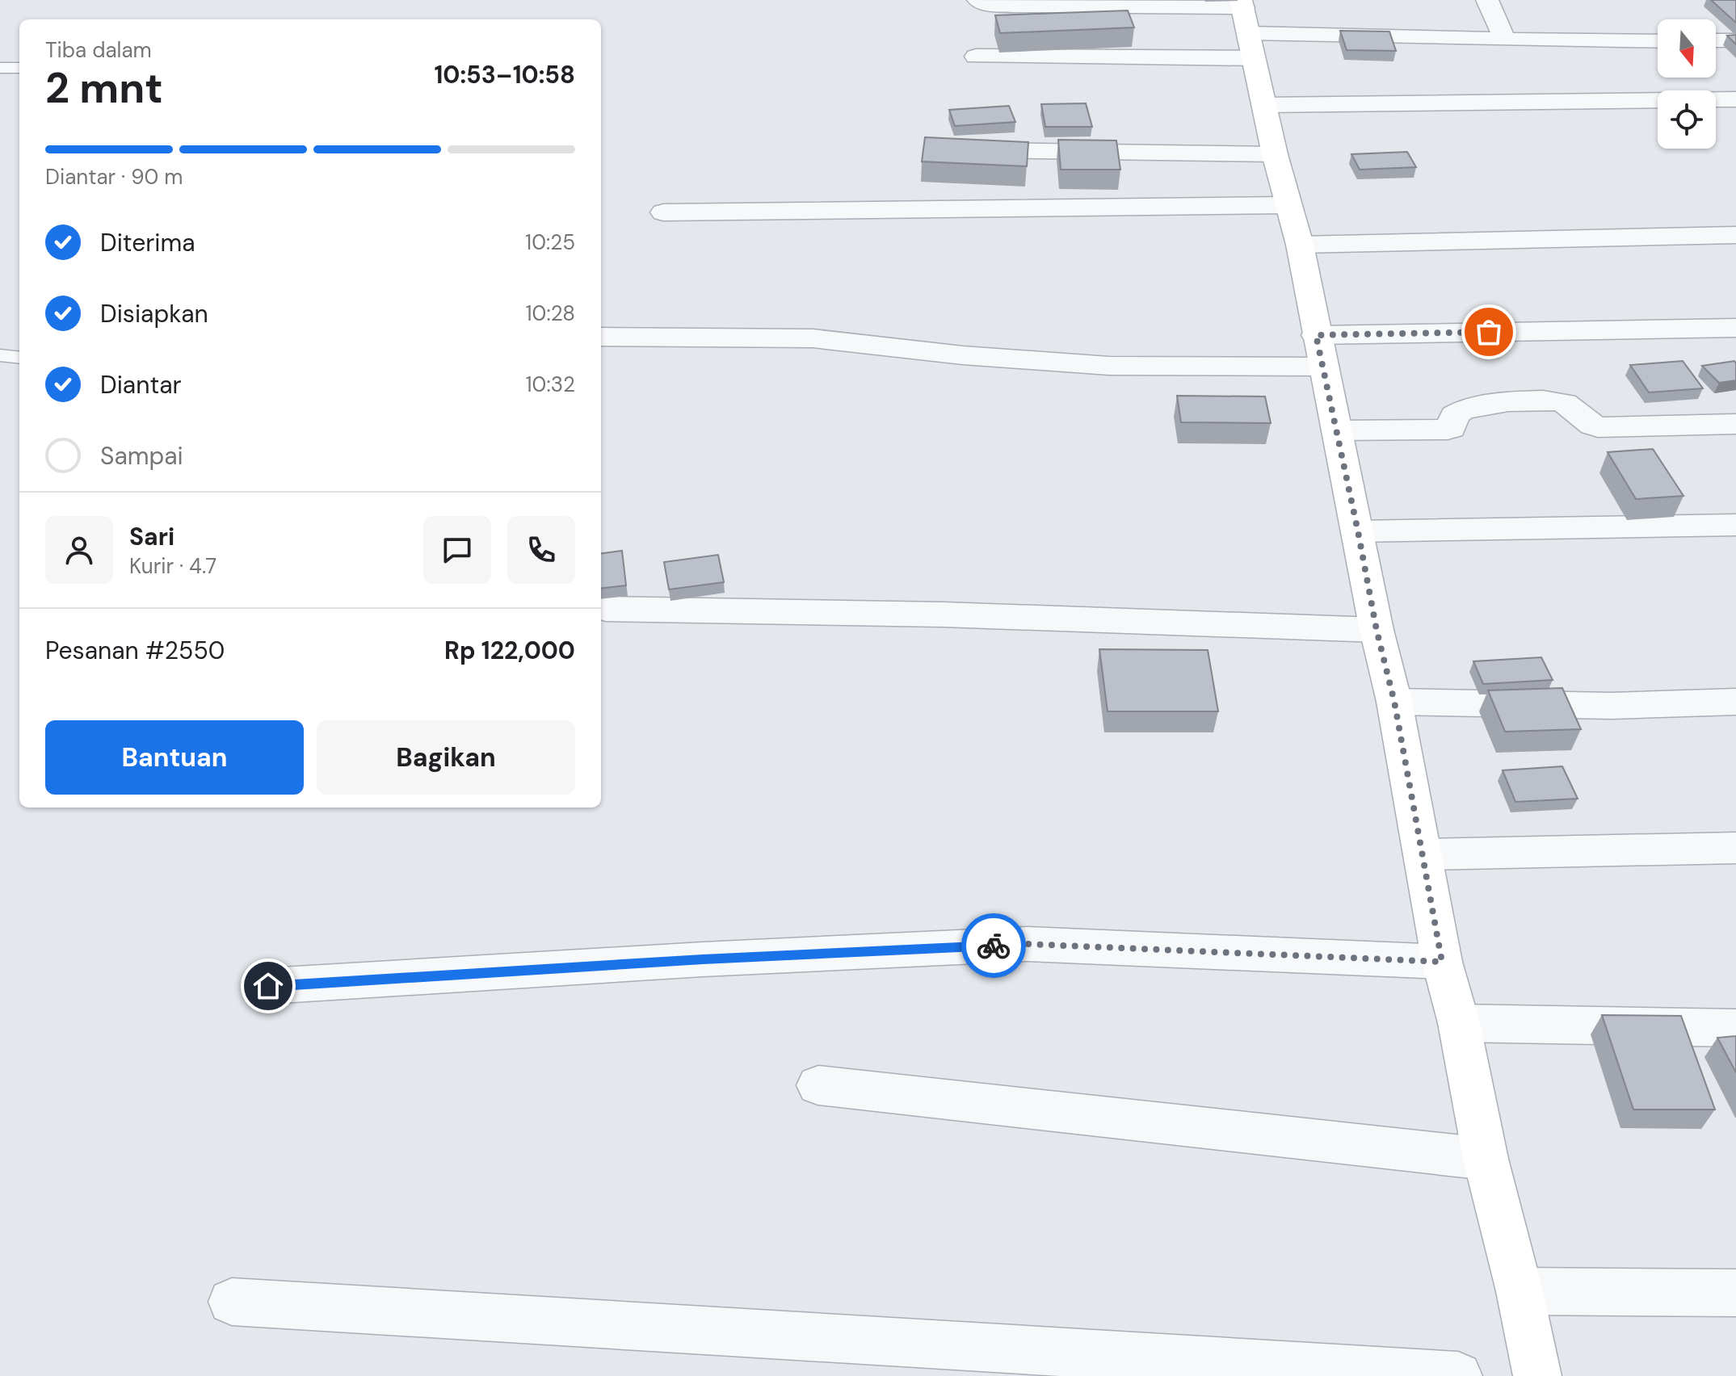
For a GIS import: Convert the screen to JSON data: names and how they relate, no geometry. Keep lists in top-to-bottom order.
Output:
{
  "north": "bottom",
  "page": {
    "heading": ["2 mnt", "Tiba dalam", "10:53–10:58"],
    "panel": [
      "Sari",
      "Kurir · 4.7",
      "Pesanan #2550",
      "Rp 122,000"
    ],
    "bar": "Diantar · 90 m",
    "list": [
      ["Diterima", "10:25"],
      ["Disiapkan", "10:28"],
      ["Diantar", "10:32"],
      "Sampai"
    ],
    "buttons": ["Bantuan", "Bagikan"]
  }
}
